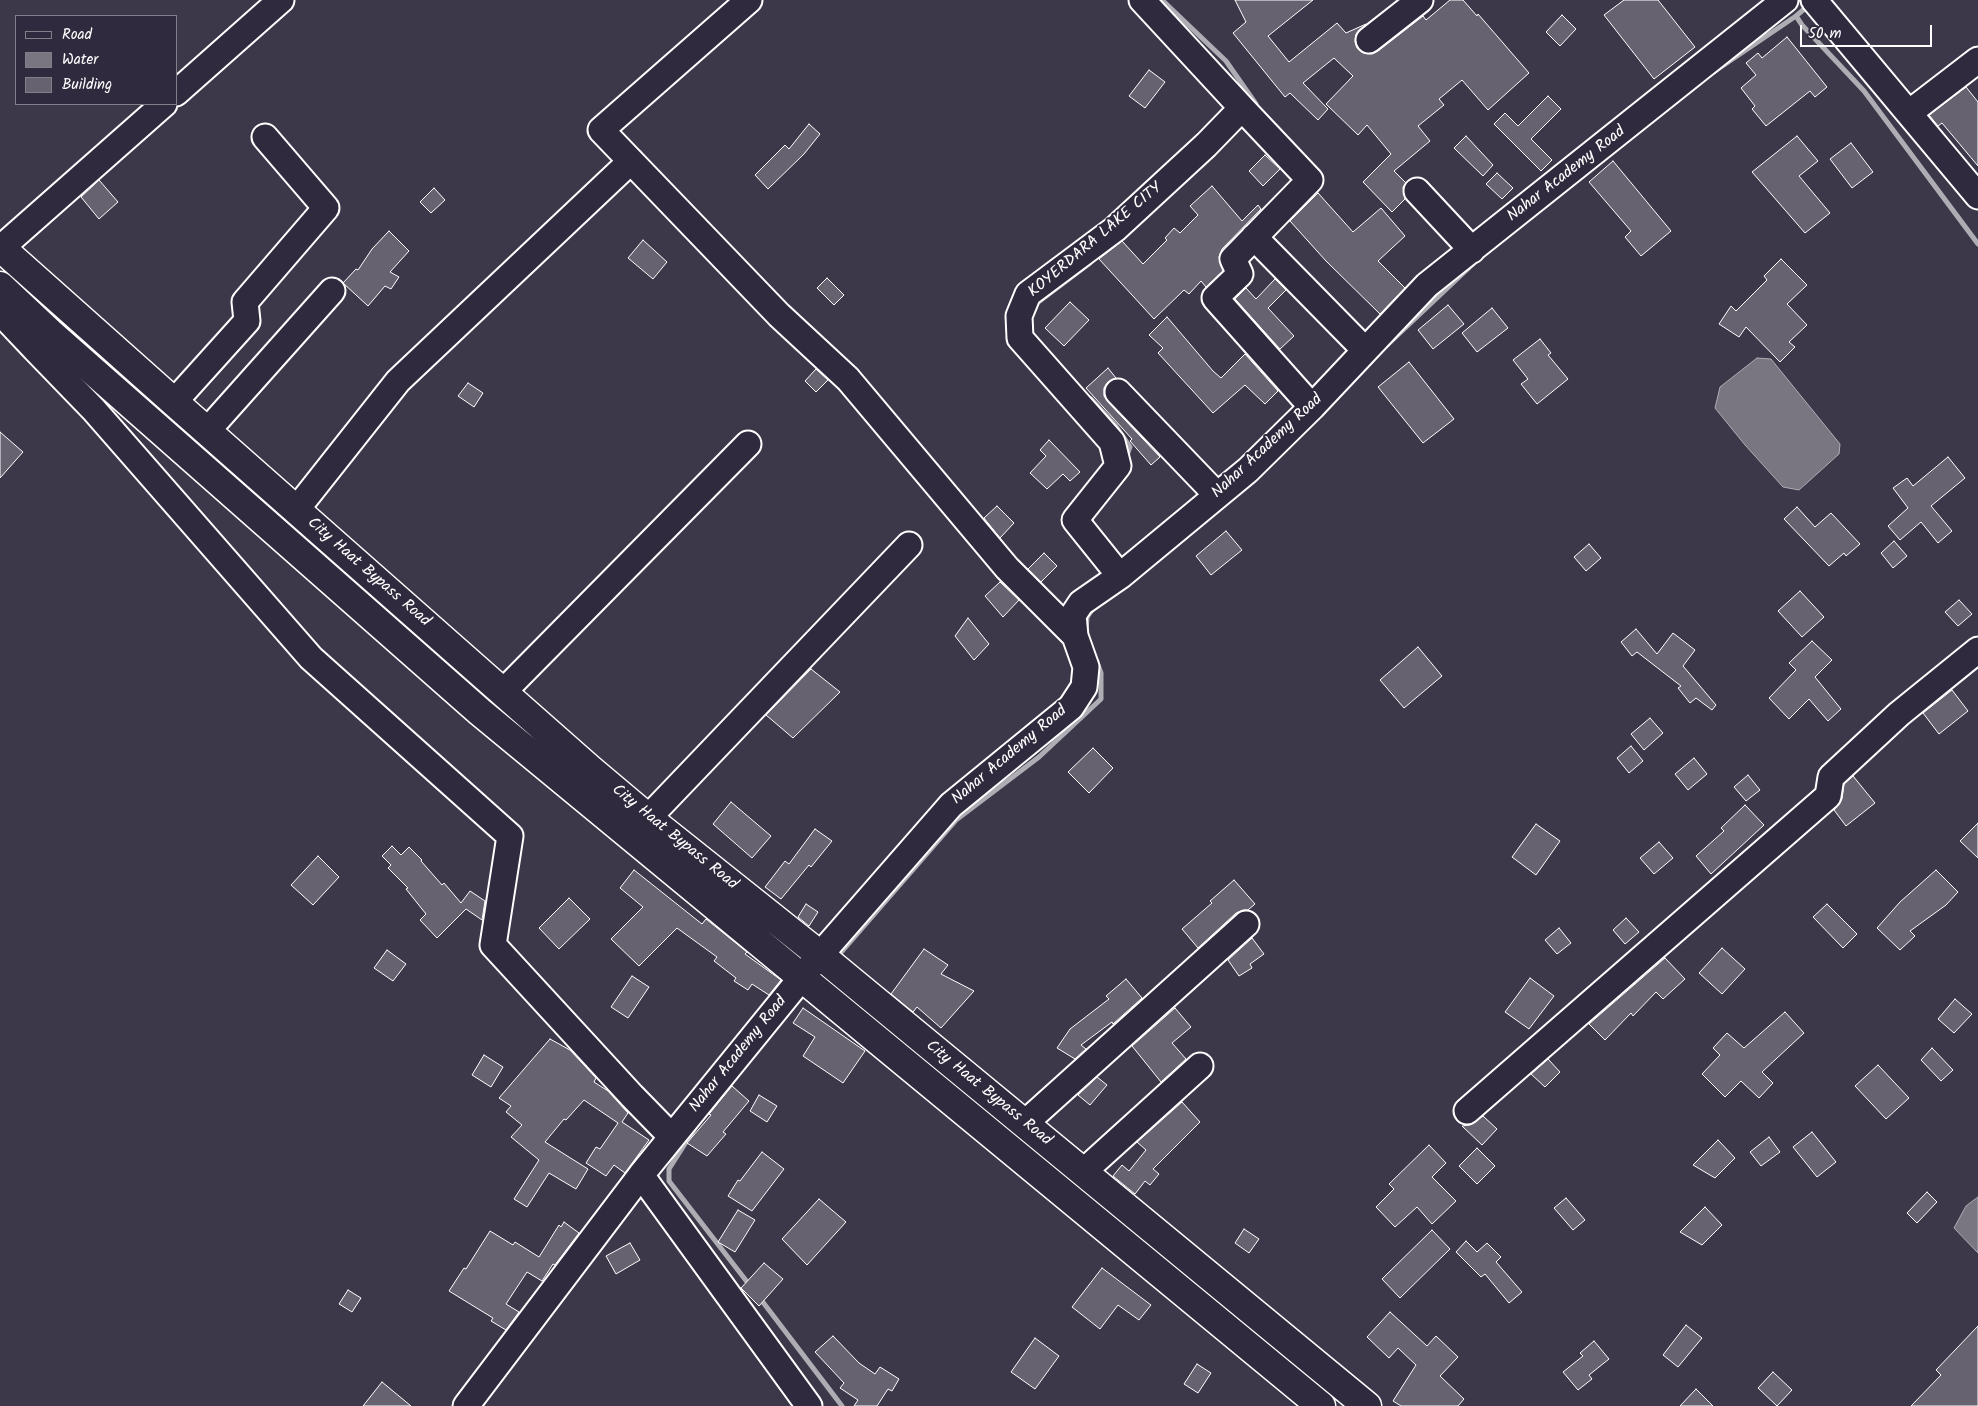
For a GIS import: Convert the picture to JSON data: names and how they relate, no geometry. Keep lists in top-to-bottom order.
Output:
{
  "streets": {
    "main road": ["City Haat Bypass Road"],
    "street": ["Nahar Academy Road", "KOYERDARA LAKE CITY"]
  },
  "crossings": [
    ["Nahar Academy Road", "KOYERDARA LAKE CITY"],
    ["Nahar Academy Road", "City Haat Bypass Road"]
  ],
  "legend": ["Road", "Water", "Building"],
  "scale_bar": "50 m"
}
